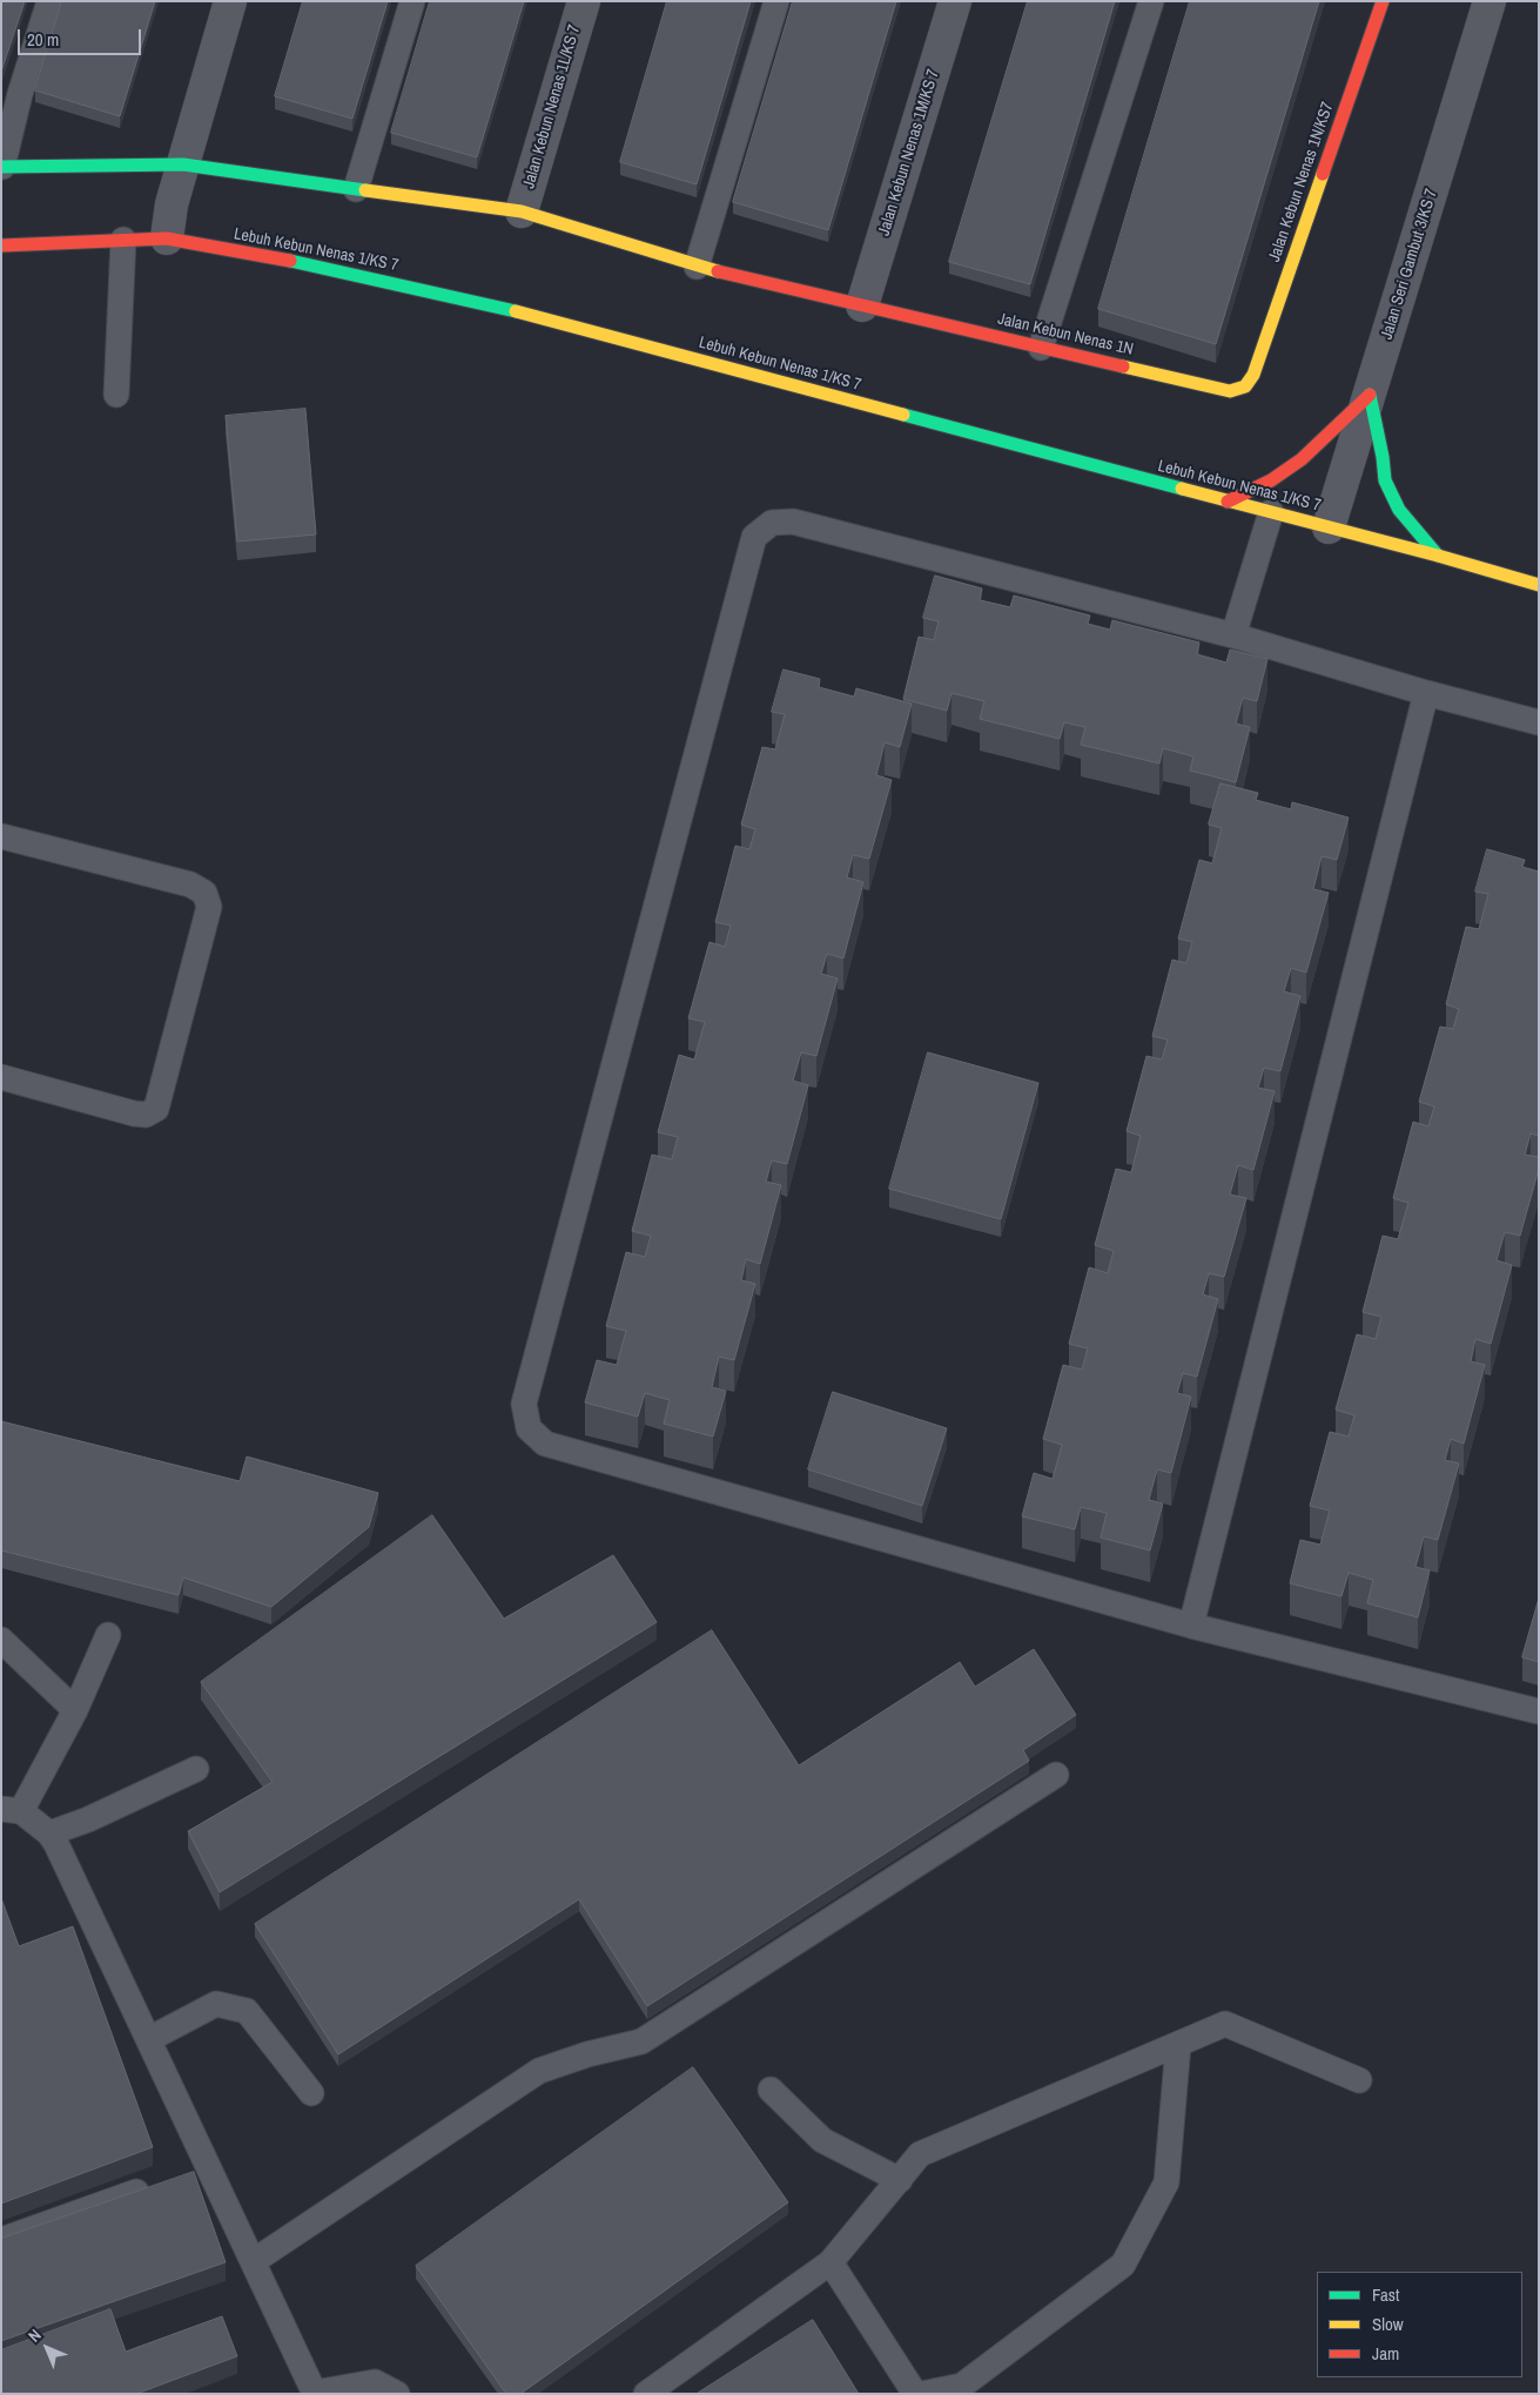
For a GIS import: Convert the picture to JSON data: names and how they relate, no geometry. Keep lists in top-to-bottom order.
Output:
{
  "streets": {
    "street": [
      "Jalan Kebun Nenas 1L/KS 7",
      "Jalan Kebun Nenas 1M/KS 7",
      "Jalan Kebun Nenas 1N/KS7",
      "Lebuh Kebun Nenas 1/KS 7",
      "Jalan Seri Gambut 3/KS 7",
      "Jalan Kebun Nenas 1N"
    ]
  },
  "crossings": [
    ["Jalan Kebun Nenas 1L/KS 7", "Jalan Kebun Nenas 1N"],
    ["Jalan Kebun Nenas 1M/KS 7", "Jalan Kebun Nenas 1N"],
    ["Jalan Kebun Nenas 1N/KS7", "Jalan Kebun Nenas 1N"],
    ["Lebuh Kebun Nenas 1/KS 7", "Jalan Seri Gambut 3/KS 7"]
  ],
  "legend": ["Fast", "Slow", "Jam"],
  "scale_bar": "20 m",
  "north": "top left"
}
